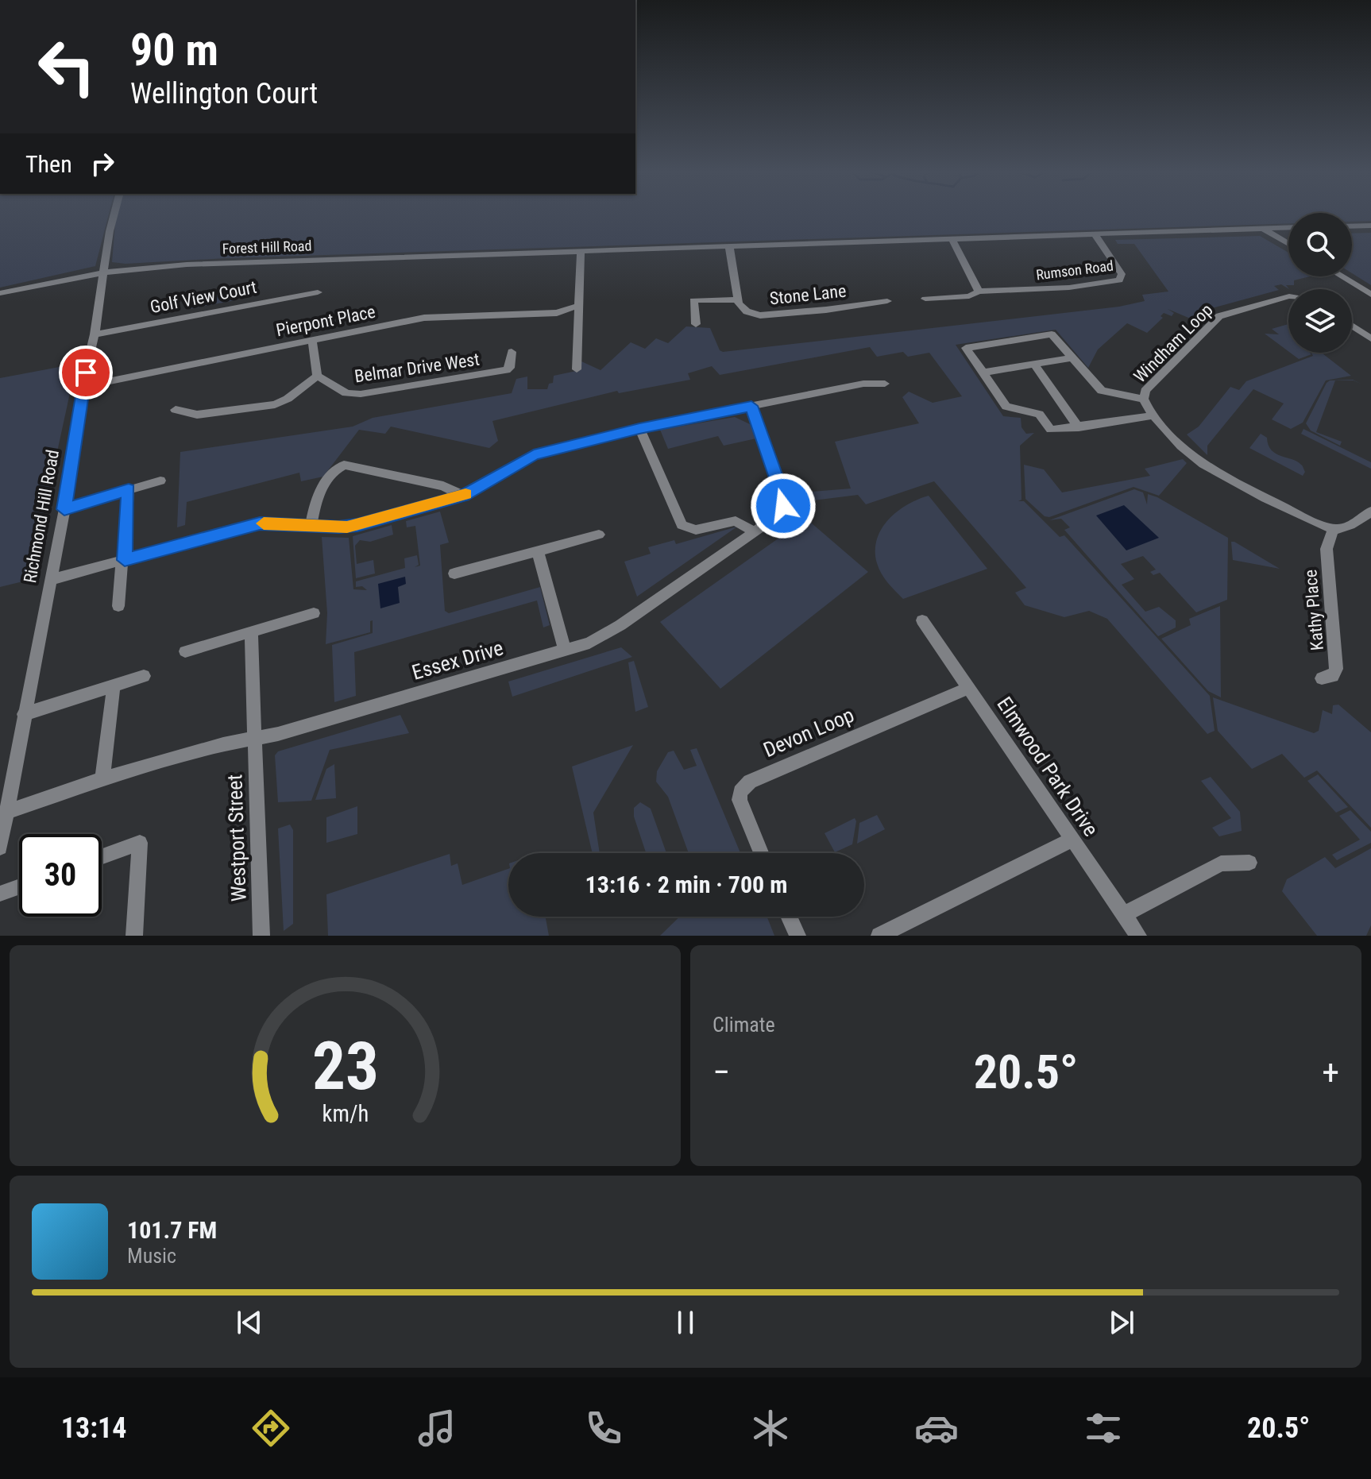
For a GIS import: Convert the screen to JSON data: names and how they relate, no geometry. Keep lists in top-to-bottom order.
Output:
{
  "streets": {
    "street": [
      "Forest Hill Road",
      "Rumson Road",
      "Stone Lane",
      "Golf View Court",
      "Pierpont Place",
      "Windham Loop",
      "Belmar Drive West",
      "Richmond Hill Road",
      "Kathy Place",
      "Essex Drive",
      "Devon Loop",
      "Elmwood Park Drive",
      "Westport Street"
    ]
  },
  "crossings": [
    ["Forest Hill Road", "Rumson Road"],
    ["Forest Hill Road", "Richmond Hill Road"],
    ["Golf View Court", "Richmond Hill Road"],
    ["Pierpont Place", "Richmond Hill Road"],
    ["Windham Loop", "Kathy Place"],
    ["Richmond Hill Road", "Essex Drive"],
    ["Essex Drive", "Westport Street"],
    ["Devon Loop", "Elmwood Park Drive"]
  ],
  "page": {
    "turn": ["90 m", "Wellington Court"],
    "then": "Then",
    "limit": "30",
    "trip": "13:16 · 2 min · 700 m",
    "tile": "Climate",
    "heat": ["−", "20.5°", "+"],
    "song": ["101.7 FM", "Music"],
    "tabs": ["13:14", "20.5°"],
    "gauge": ["23", "km/h"]
  }
}
